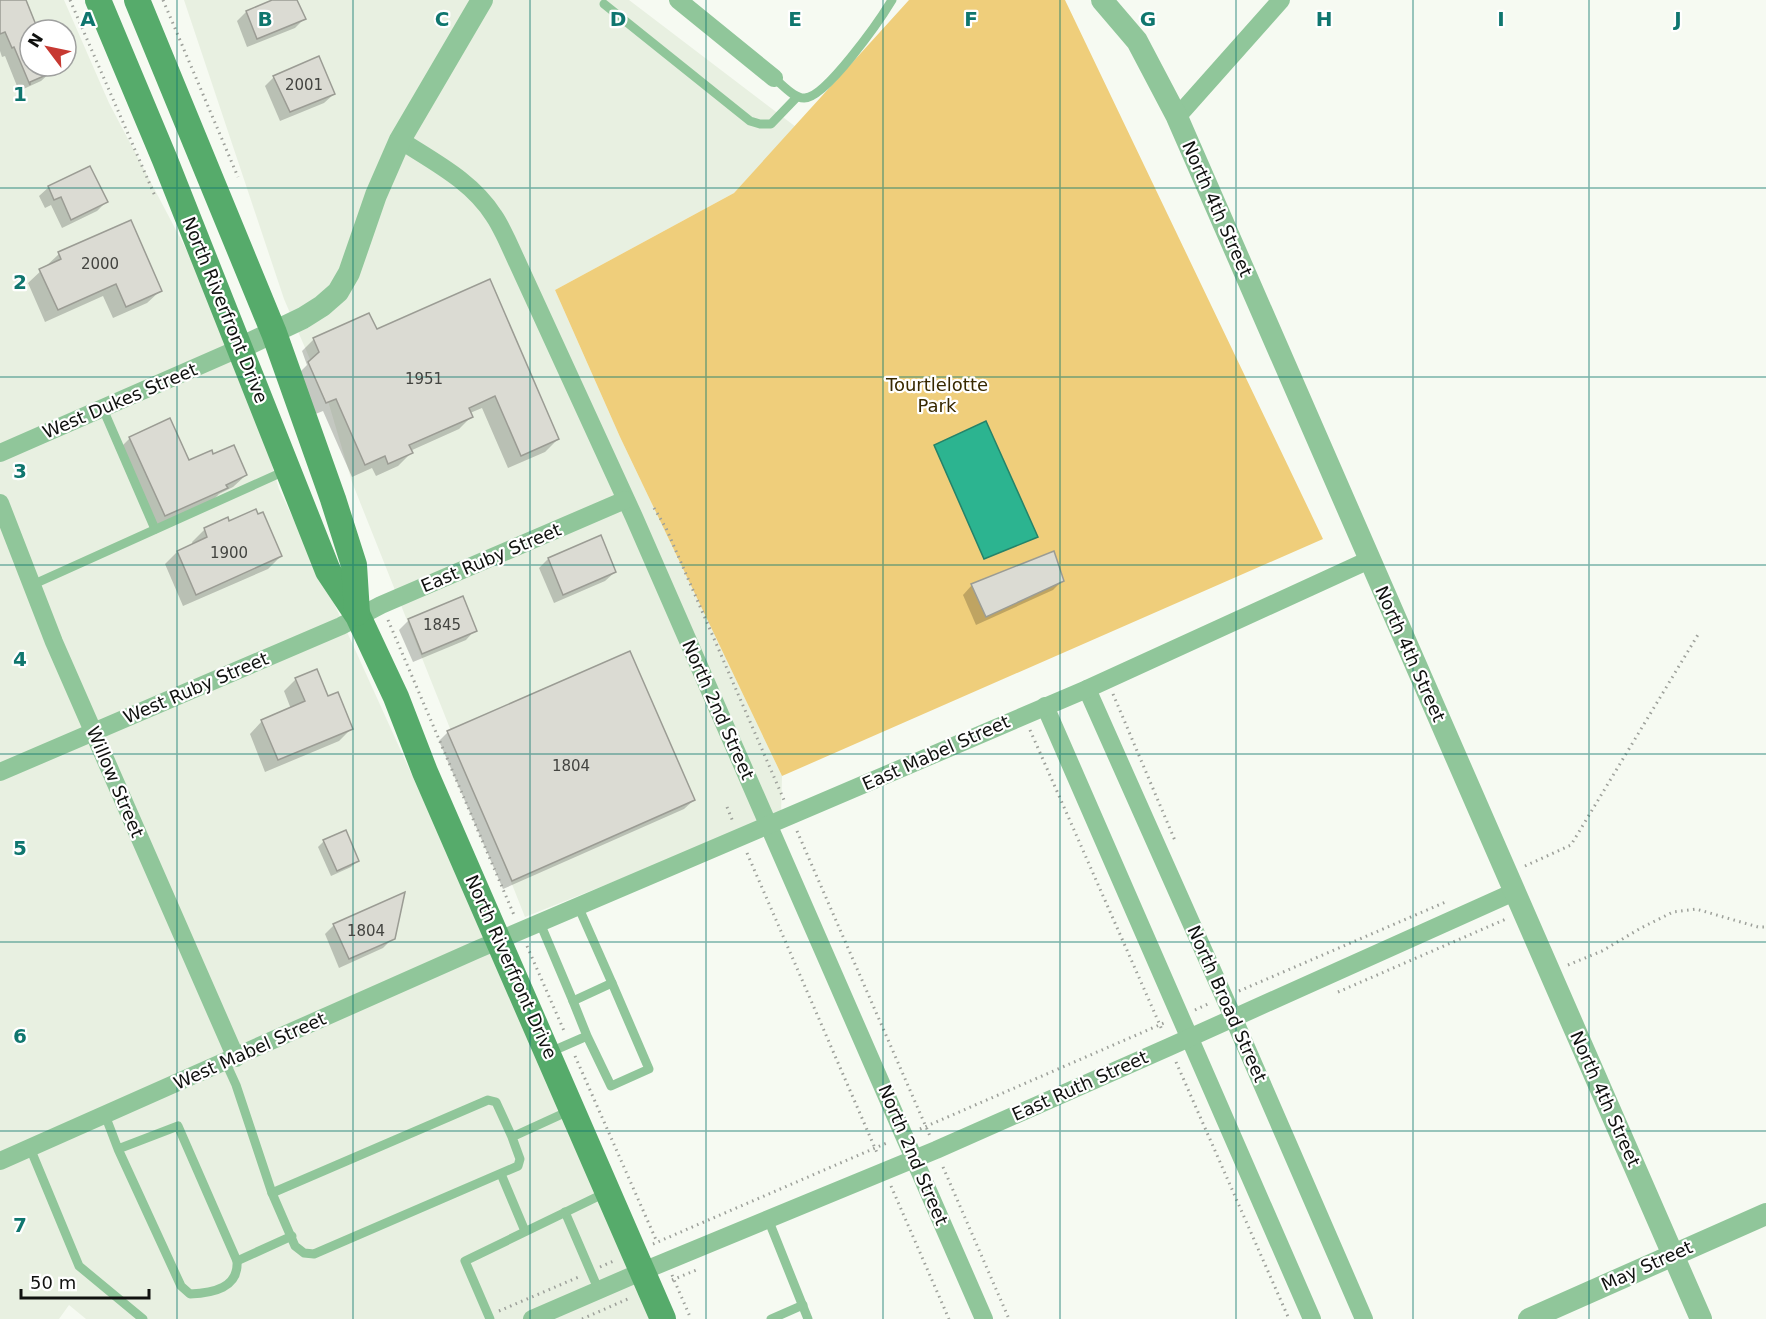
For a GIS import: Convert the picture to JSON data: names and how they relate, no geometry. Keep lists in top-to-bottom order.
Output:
{
  "streets": {
    "main road": ["North Riverfront Drive"],
    "street": [
      "North 4th Street",
      "West Dukes Street",
      "East Ruby Street",
      "West Ruby Street",
      "North 2nd Street",
      "East Mabel Street",
      "Willow Street",
      "North Broad Street",
      "West Mabel Street",
      "East Ruth Street",
      "May Street"
    ]
  },
  "crossings": [
    ["North 4th Street", "East Mabel Street"],
    ["North 4th Street", "East Ruth Street"],
    ["North 4th Street", "May Street"],
    ["North Riverfront Drive", "West Dukes Street"],
    ["North Riverfront Drive", "East Ruby Street"],
    ["North Riverfront Drive", "West Ruby Street"],
    ["North Riverfront Drive", "East Mabel Street"],
    ["North Riverfront Drive", "West Mabel Street"],
    ["North Riverfront Drive", "East Ruth Street"],
    ["East Ruby Street", "West Ruby Street"],
    ["East Ruby Street", "North 2nd Street"],
    ["West Ruby Street", "Willow Street"],
    ["North 2nd Street", "East Mabel Street"],
    ["North 2nd Street", "East Ruth Street"],
    ["East Mabel Street", "North Broad Street"],
    ["East Mabel Street", "West Mabel Street"],
    ["Willow Street", "West Mabel Street"],
    ["North Broad Street", "East Ruth Street"]
  ],
  "parks": ["Tourtlelotte Park"],
  "house_numbers": [
    "2001",
    "2000",
    "1951",
    "1900",
    "1845",
    "1804",
    "1804"
  ],
  "scale_bar": "50 m",
  "north": "top left",
  "grid": {
    "columns": [
      "A",
      "B",
      "C",
      "D",
      "E",
      "F",
      "G",
      "H",
      "I",
      "J"
    ],
    "rows": [
      "1",
      "2",
      "3",
      "4",
      "5",
      "6",
      "7"
    ]
  }
}
